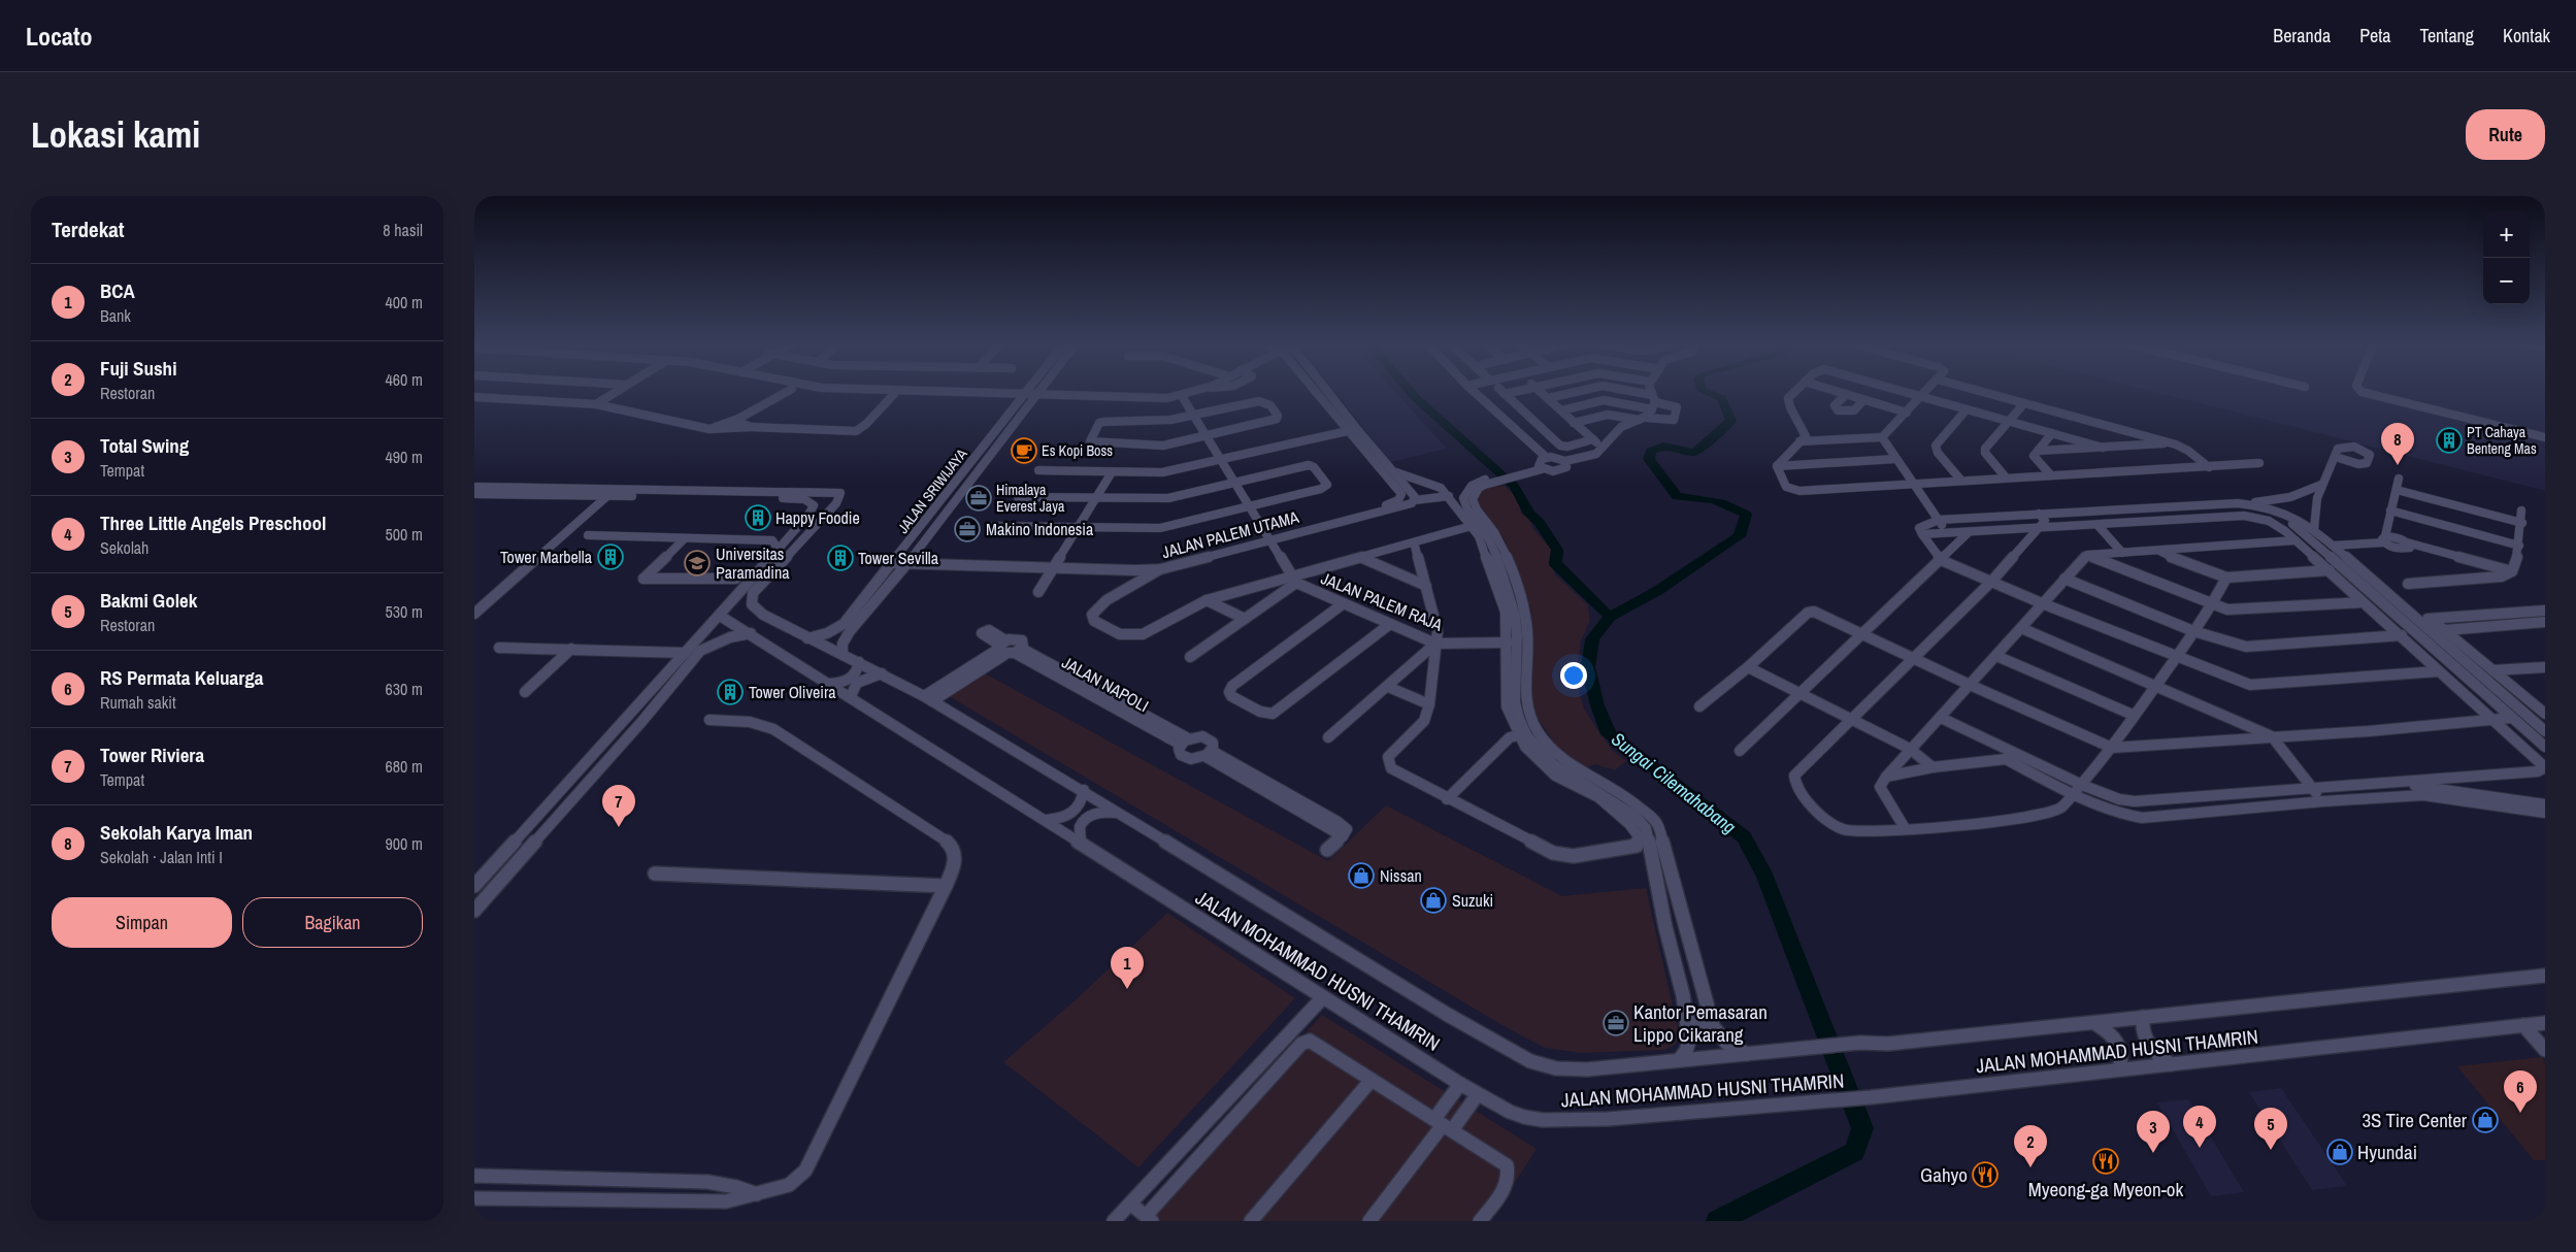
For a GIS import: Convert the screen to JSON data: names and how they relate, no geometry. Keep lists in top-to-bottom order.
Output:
{
  "streets": {
    "street": [
      "JALAN SRIWIJAYA",
      "JALAN PALEM UTAMA",
      "JALAN PALEM RAJA",
      "JALAN NAPOLI",
      "JALAN MOHAMMAD HUSNI THAMRIN"
    ]
  },
  "crossings": [
    ["JALAN SRIWIJAYA", "JALAN PALEM UTAMA"],
    ["JALAN SRIWIJAYA", "JALAN MOHAMMAD HUSNI THAMRIN"],
    ["JALAN NAPOLI", "JALAN MOHAMMAD HUSNI THAMRIN"]
  ],
  "water": ["Sungai Cilemahabang"],
  "places": {
    "building": [
      "PT Cahaya Benteng Mas",
      "Happy Foodie",
      "Tower Marbella",
      "Tower Sevilla",
      "Tower Oliveira"
    ],
    "cafe": ["Es Kopi Boss"],
    "office": ["Himalaya Everest Jaya", "Makino Indonesia", "Kantor Pemasaran Lippo Cikarang"],
    "school or university": ["Universitas Paramadina"],
    "shop": [
      "Nissan",
      "Suzuki",
      "3S Tire Center",
      "Hyundai"
    ],
    "restaurant": ["Myeong-ga Myeon-ok", "Gahyo"]
  },
  "page": {
    "header": "Locato",
    "nav": [
      "Beranda",
      "Peta",
      "Tentang",
      "Kontak"
    ],
    "buttons": [
      "Rute",
      ["Simpan", "Bagikan"]
    ],
    "title": "Lokasi kami",
    "heading": ["Terdekat", "8 hasil"],
    "map_buttons": ["+", "−"],
    "list": [
      {
        "mark": "1",
        "name": "BCA",
        "note": "Bank",
        "value": "400 m"
      },
      {
        "mark": "2",
        "name": "Fuji Sushi",
        "note": "Restoran",
        "value": "460 m"
      },
      {
        "mark": "3",
        "name": "Total Swing",
        "note": "Tempat",
        "value": "490 m"
      },
      {
        "mark": "4",
        "name": "Three Little Angels Preschool",
        "note": "Sekolah",
        "value": "500 m"
      },
      {
        "mark": "5",
        "name": "Bakmi Golek",
        "note": "Restoran",
        "value": "530 m"
      },
      {
        "mark": "6",
        "name": "RS Permata Keluarga",
        "note": "Rumah sakit",
        "value": "630 m"
      },
      {
        "mark": "7",
        "name": "Tower Riviera",
        "note": "Tempat",
        "value": "680 m"
      },
      {
        "mark": "8",
        "name": "Sekolah Karya Iman",
        "note": "Sekolah · Jalan Inti I",
        "value": "900 m"
      }
    ],
    "pins": [
      "8",
      "7",
      "1",
      "6",
      "4",
      "5",
      "3",
      "2"
    ]
  }
}
